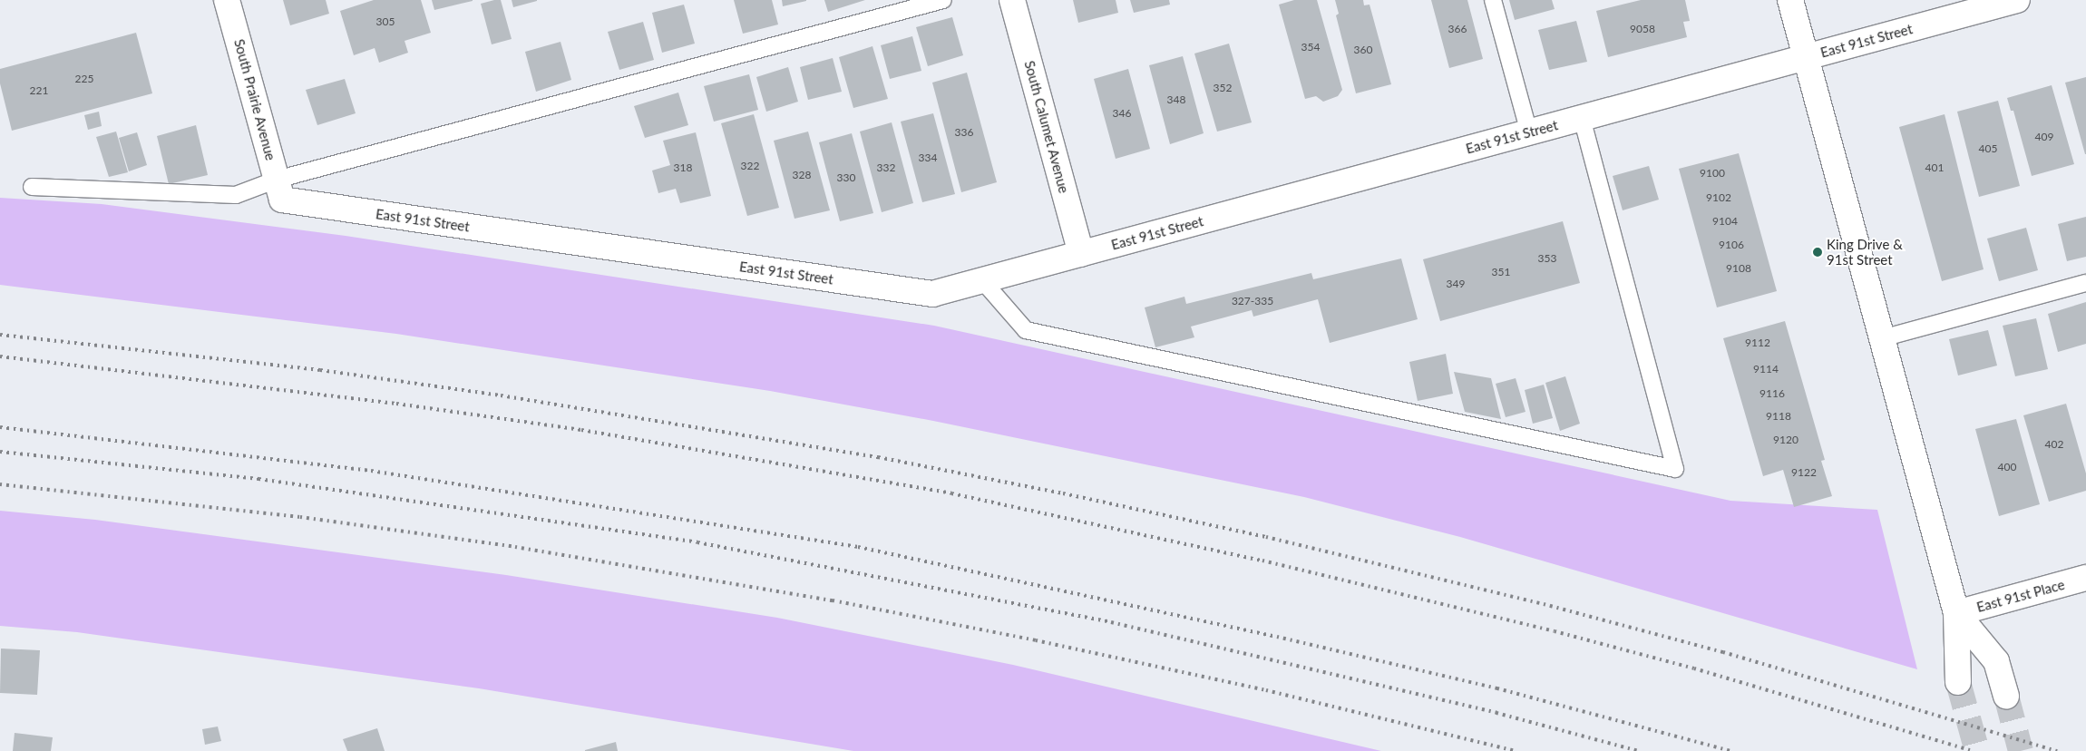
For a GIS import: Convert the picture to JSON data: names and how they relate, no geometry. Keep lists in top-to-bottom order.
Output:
{
  "streets": {
    "street": [
      "East 91st Street",
      "South Prairie Avenue",
      "South Calumet Avenue",
      "East 91st Place"
    ]
  },
  "crossings": [
    ["East 91st Street", "South Prairie Avenue"],
    ["East 91st Street", "South Calumet Avenue"]
  ],
  "places": ["King Drive & 91st Street"],
  "house_numbers": [
    "305",
    "366",
    "9058",
    "354",
    "360",
    "225",
    "352",
    "221",
    "348",
    "346",
    "336",
    "409",
    "405",
    "334",
    "322",
    "318",
    "332",
    "401",
    "9100",
    "328",
    "330",
    "9102",
    "9104",
    "9106",
    "353",
    "9108",
    "351",
    "349",
    "327-335",
    "9112",
    "9114",
    "9116",
    "9118",
    "9120",
    "402",
    "400",
    "9122"
  ]
}
